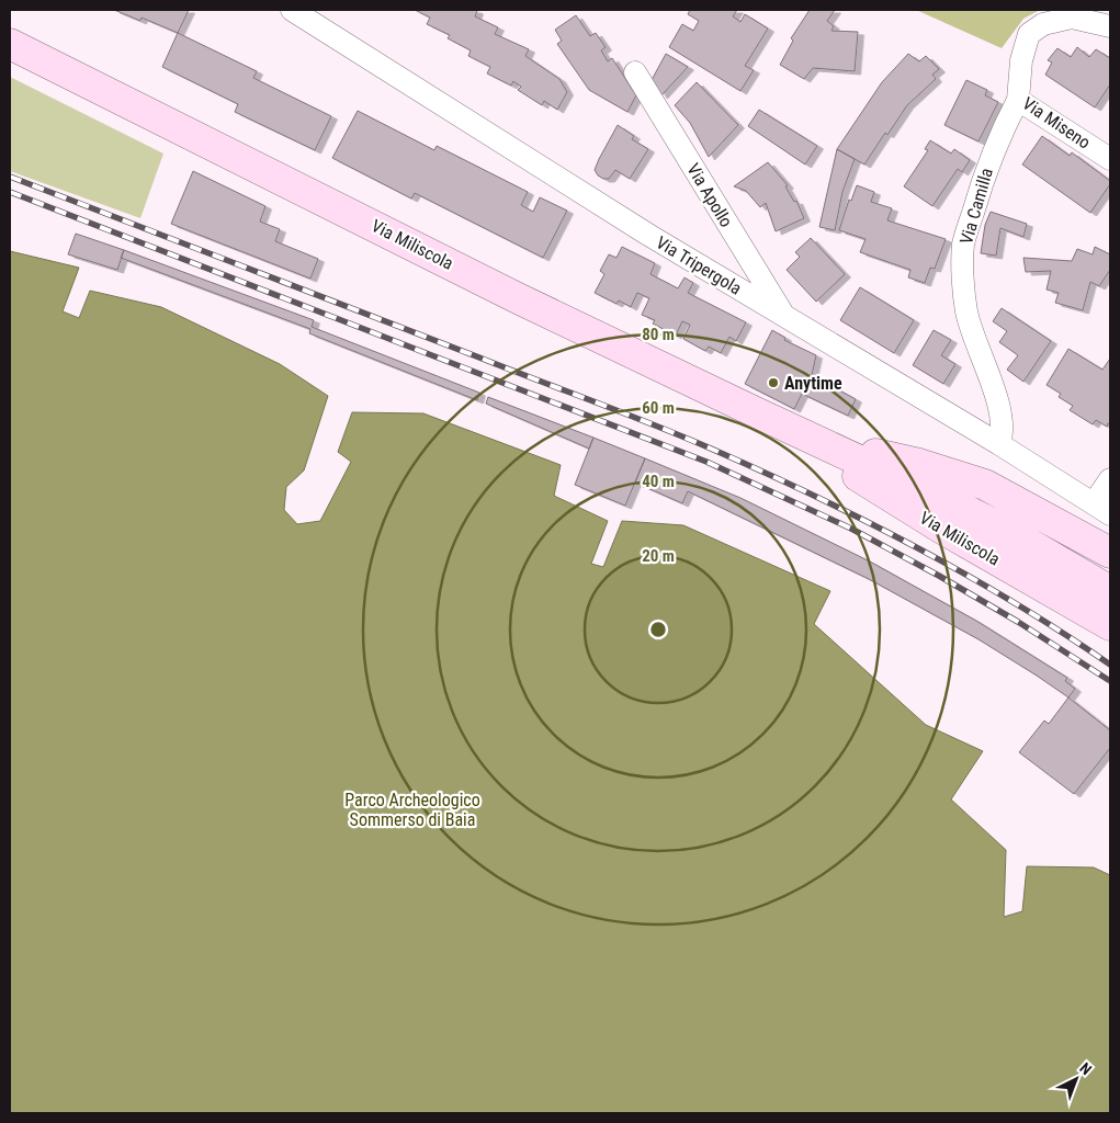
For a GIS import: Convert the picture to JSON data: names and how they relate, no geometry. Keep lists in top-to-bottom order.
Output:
{
  "streets": {
    "main road": ["Via Miliscola"],
    "street": [
      "Via Miseno",
      "Via Apollo",
      "Via Camilla",
      "Via Tripergola"
    ]
  },
  "crossings": [
    ["Via Miseno", "Via Camilla"],
    ["Via Apollo", "Via Tripergola"],
    ["Via Camilla", "Via Tripergola"]
  ],
  "parks": ["Parco Archeologico Sommerso di Baia"],
  "places": ["Anytime"],
  "north": "top right",
  "rings": [
    "80 m",
    "60 m",
    "40 m",
    "20 m"
  ]
}
